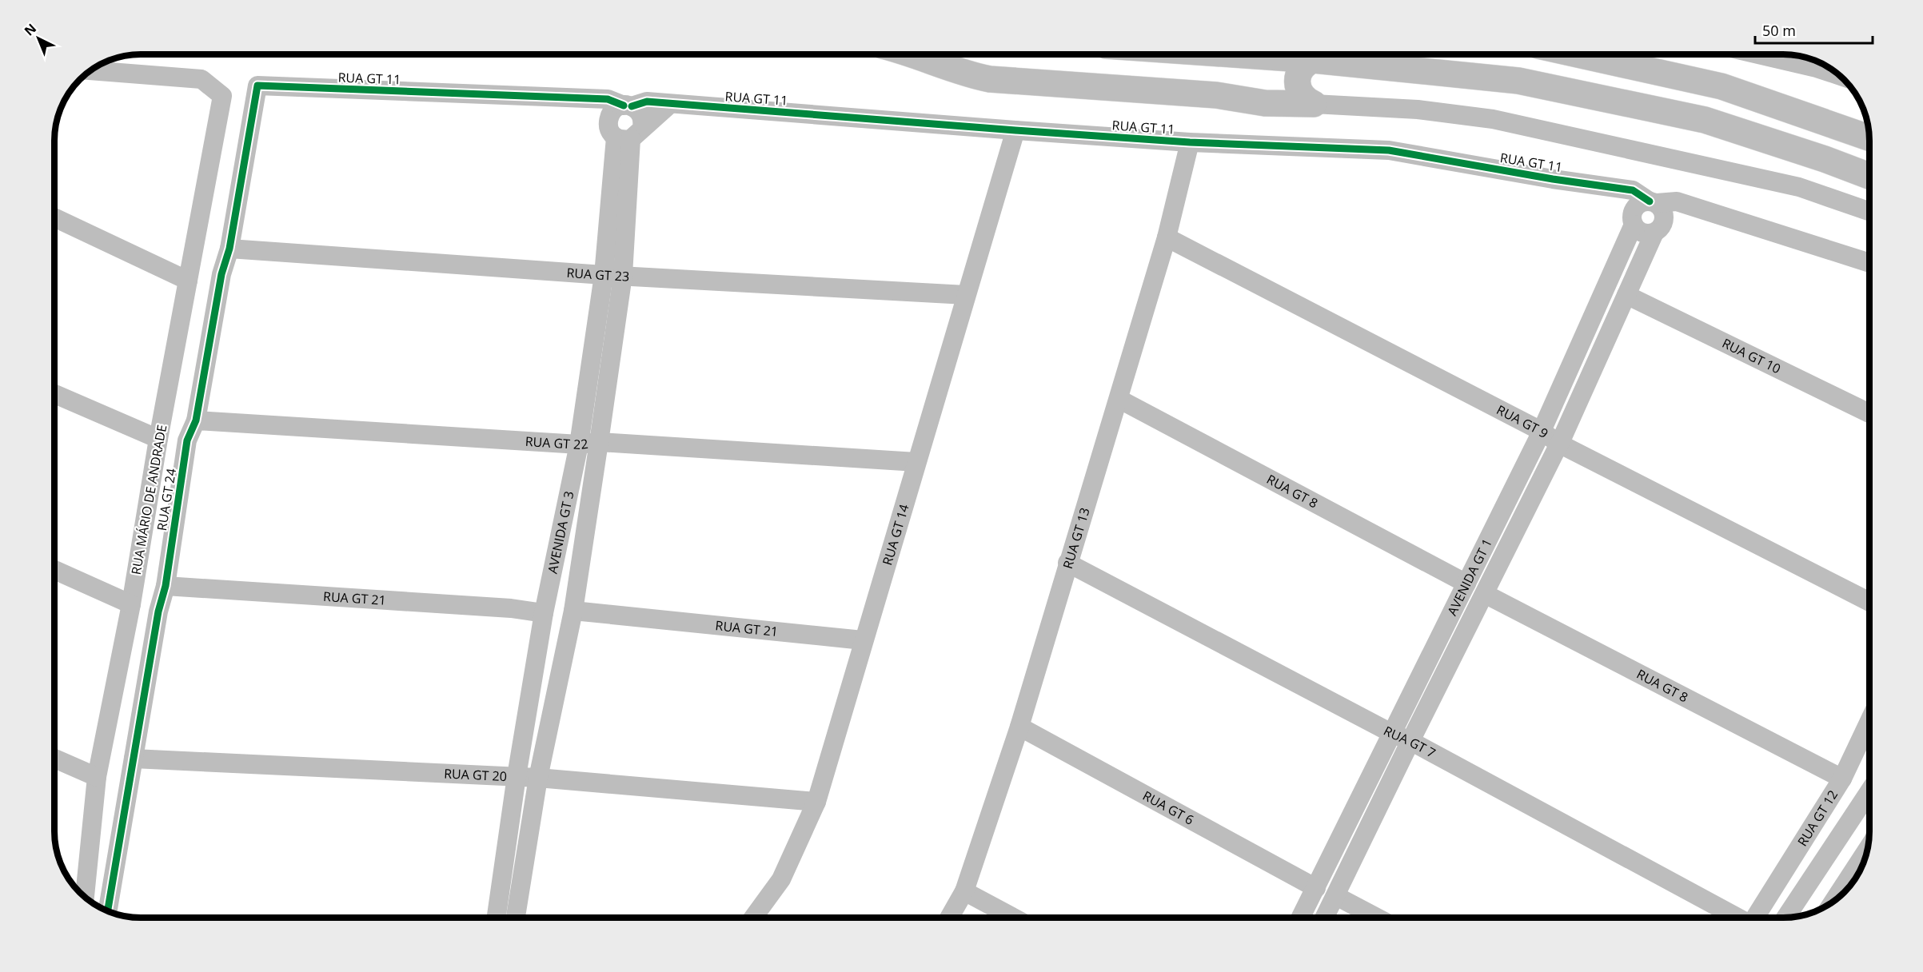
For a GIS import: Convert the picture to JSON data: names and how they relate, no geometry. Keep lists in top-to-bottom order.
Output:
{
  "streets": {
    "street": [
      "RUA GT 11",
      "RUA GT 23",
      "RUA GT 10",
      "RUA GT 9",
      "RUA GT 22",
      "RUA GT 8",
      "RUA MÁRIO DE ANDRADE",
      "RUA GT 24",
      "AVENIDA GT 3",
      "RUA GT 14",
      "RUA GT 13",
      "AVENIDA GT 1",
      "RUA GT 21",
      "RUA GT 7",
      "RUA GT 20",
      "RUA GT 6",
      "RUA GT 12"
    ]
  },
  "crossings": [
    ["RUA GT 11", "RUA GT 24"],
    ["RUA GT 11", "RUA GT 14"],
    ["RUA GT 11", "RUA GT 13"],
    ["RUA GT 11", "AVENIDA GT 1"],
    ["RUA GT 23", "RUA GT 24"],
    ["RUA GT 23", "AVENIDA GT 3"],
    ["RUA GT 23", "RUA GT 14"],
    ["RUA GT 10", "AVENIDA GT 1"],
    ["RUA GT 9", "RUA GT 13"],
    ["RUA GT 9", "AVENIDA GT 1"],
    ["RUA GT 22", "RUA GT 24"],
    ["RUA GT 22", "AVENIDA GT 3"],
    ["RUA GT 22", "RUA GT 14"],
    ["RUA GT 8", "RUA GT 13"],
    ["RUA GT 8", "AVENIDA GT 1"],
    ["RUA GT 8", "RUA GT 12"],
    ["RUA GT 24", "RUA GT 21"],
    ["RUA GT 24", "RUA GT 20"],
    ["AVENIDA GT 3", "RUA GT 21"],
    ["AVENIDA GT 3", "RUA GT 20"],
    ["RUA GT 14", "RUA GT 21"],
    ["RUA GT 14", "RUA GT 20"],
    ["RUA GT 13", "RUA GT 7"],
    ["RUA GT 13", "RUA GT 6"],
    ["AVENIDA GT 1", "RUA GT 7"],
    ["AVENIDA GT 1", "RUA GT 6"]
  ],
  "scale_bar": "50 m",
  "north": "top left"
}
